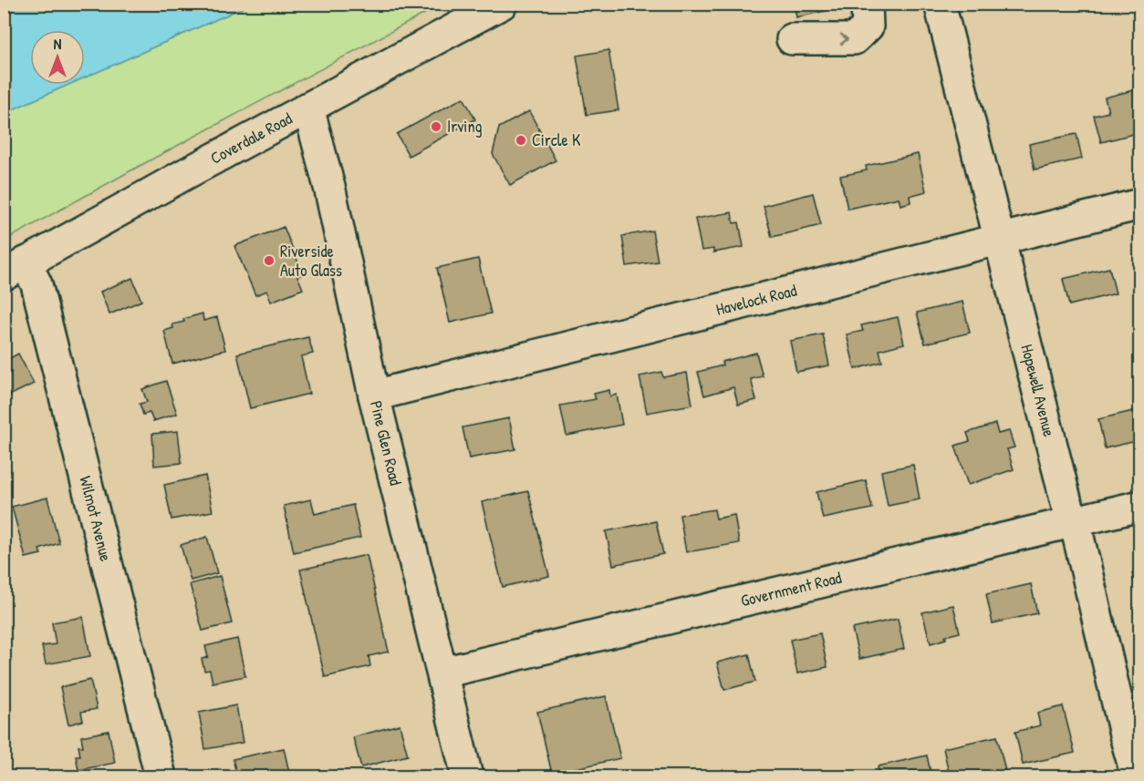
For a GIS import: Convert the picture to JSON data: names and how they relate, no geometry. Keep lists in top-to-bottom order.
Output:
{
  "streets": {
    "street": [
      "Coverdale Road",
      "Havelock Road",
      "Hopewell Avenue",
      "Pine Glen Road",
      "Wilmot Avenue",
      "Government Road"
    ]
  },
  "crossings": [
    ["Coverdale Road", "Pine Glen Road"],
    ["Coverdale Road", "Wilmot Avenue"],
    ["Havelock Road", "Hopewell Avenue"],
    ["Havelock Road", "Pine Glen Road"],
    ["Hopewell Avenue", "Government Road"],
    ["Pine Glen Road", "Government Road"]
  ],
  "places": ["Irving", "Circle K", "Riverside Auto Glass"],
  "north": "top"
}
